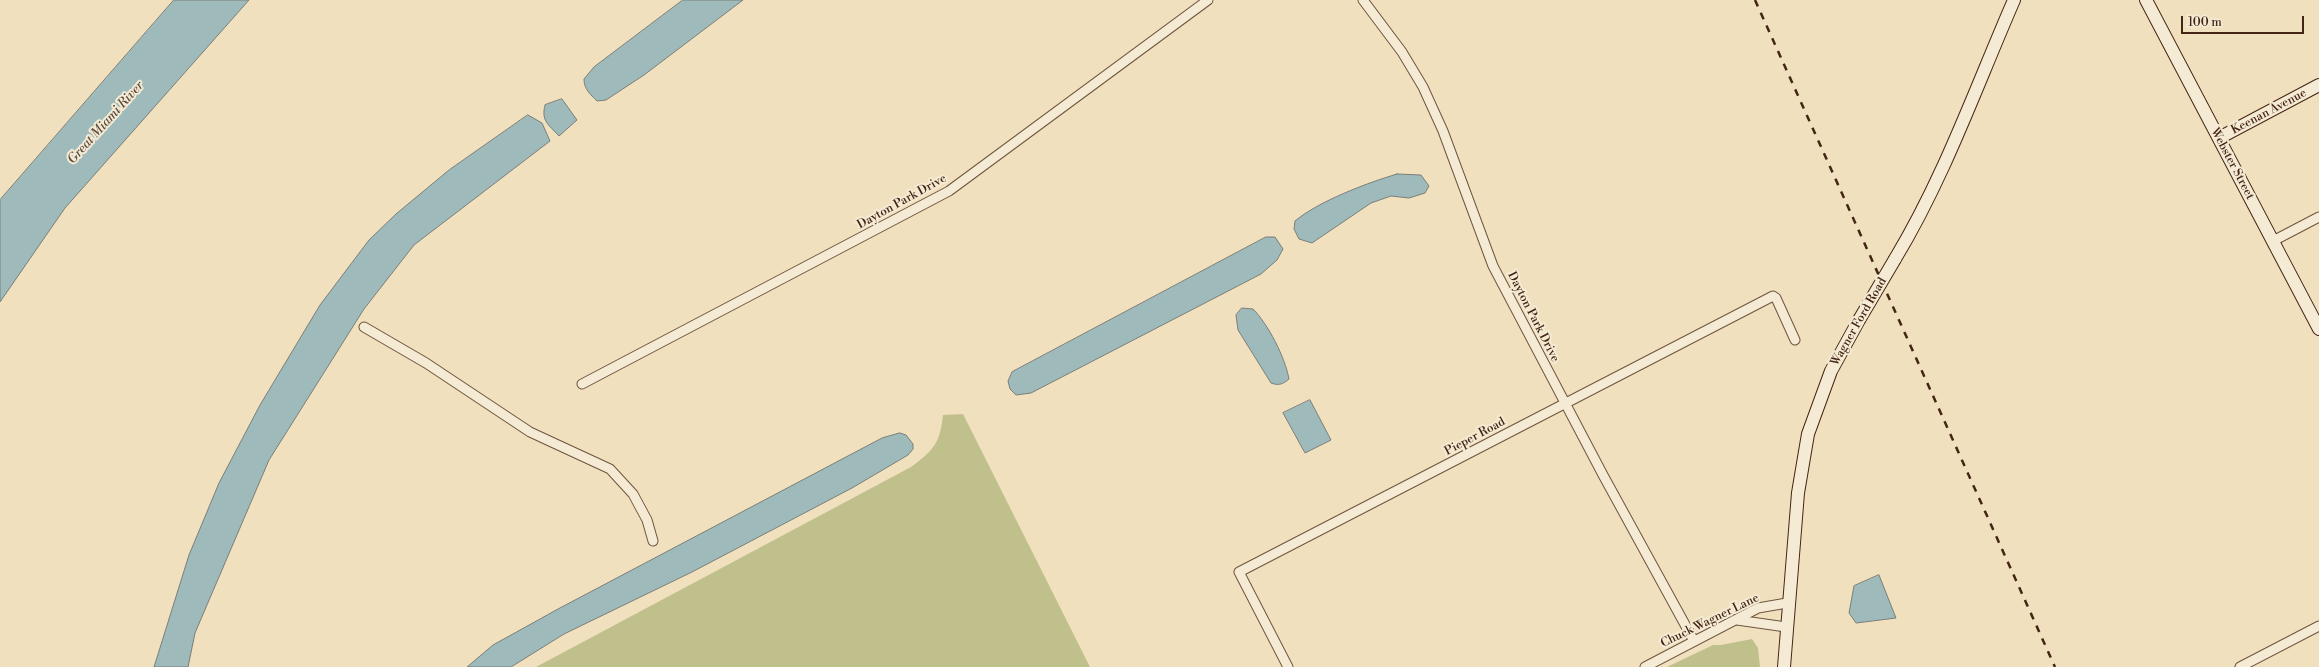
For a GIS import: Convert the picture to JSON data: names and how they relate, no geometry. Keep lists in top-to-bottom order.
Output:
{
  "streets": {
    "main road": ["Keenan Avenue", "Webster Street", "Wagner Ford Road"],
    "street": ["Dayton Park Drive", "Pieper Road", "Chuck Wagner Lane"]
  },
  "crossings": [
    ["Keenan Avenue", "Webster Street"],
    ["Dayton Park Drive", "Pieper Road"],
    ["Dayton Park Drive", "Chuck Wagner Lane"],
    ["Wagner Ford Road", "Chuck Wagner Lane"]
  ],
  "water": ["Great Miami River"],
  "scale_bar": "100 m"
}
